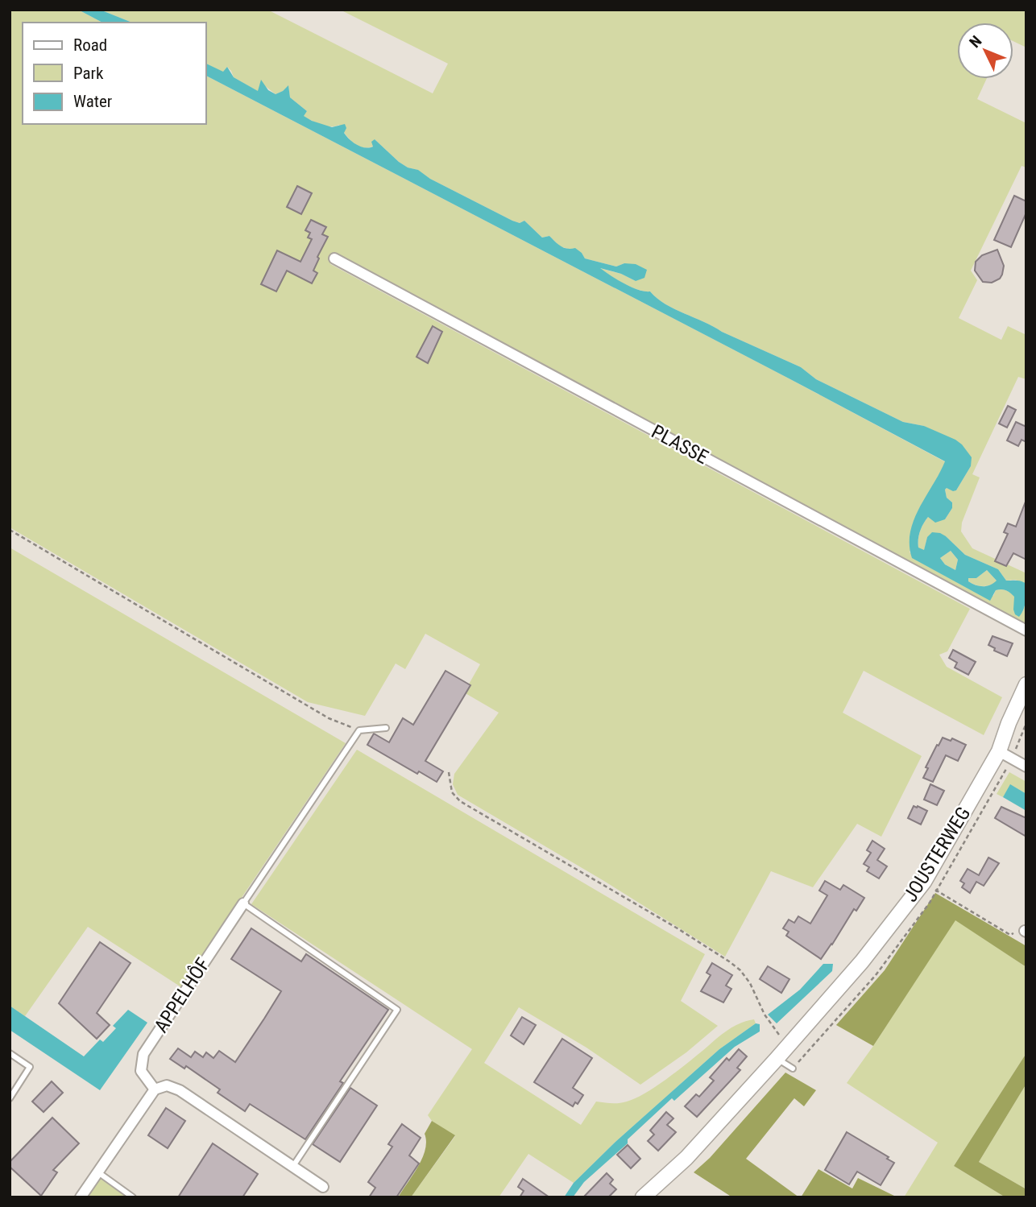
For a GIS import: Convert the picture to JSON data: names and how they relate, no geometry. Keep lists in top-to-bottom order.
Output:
{
  "streets": {
    "street": ["PLASSE", "JOUSTERWEG", "APPELHÔF"]
  },
  "legend": ["Road", "Park", "Water"],
  "north": "top left"
}
